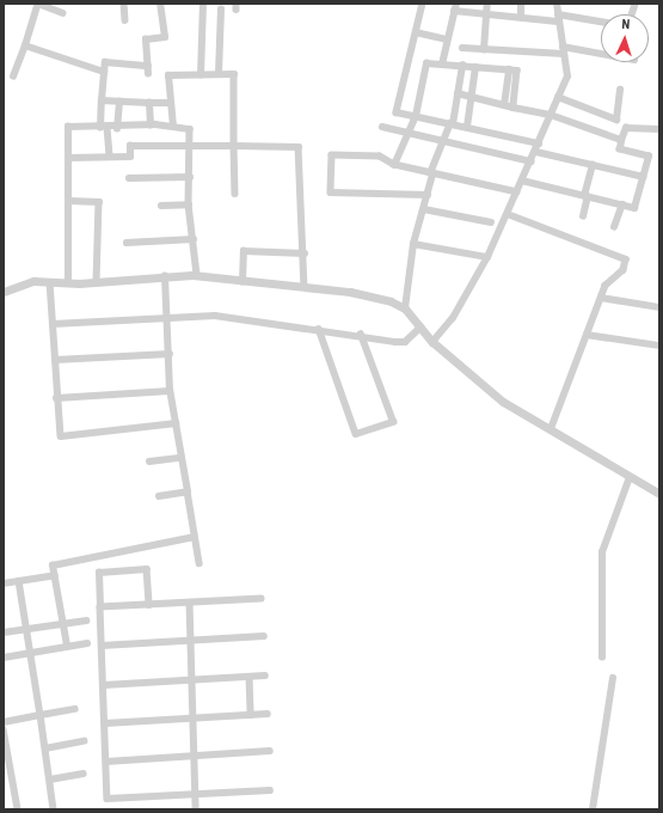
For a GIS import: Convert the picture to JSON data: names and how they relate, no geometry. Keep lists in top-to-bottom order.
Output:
{
  "north": "top"
}
